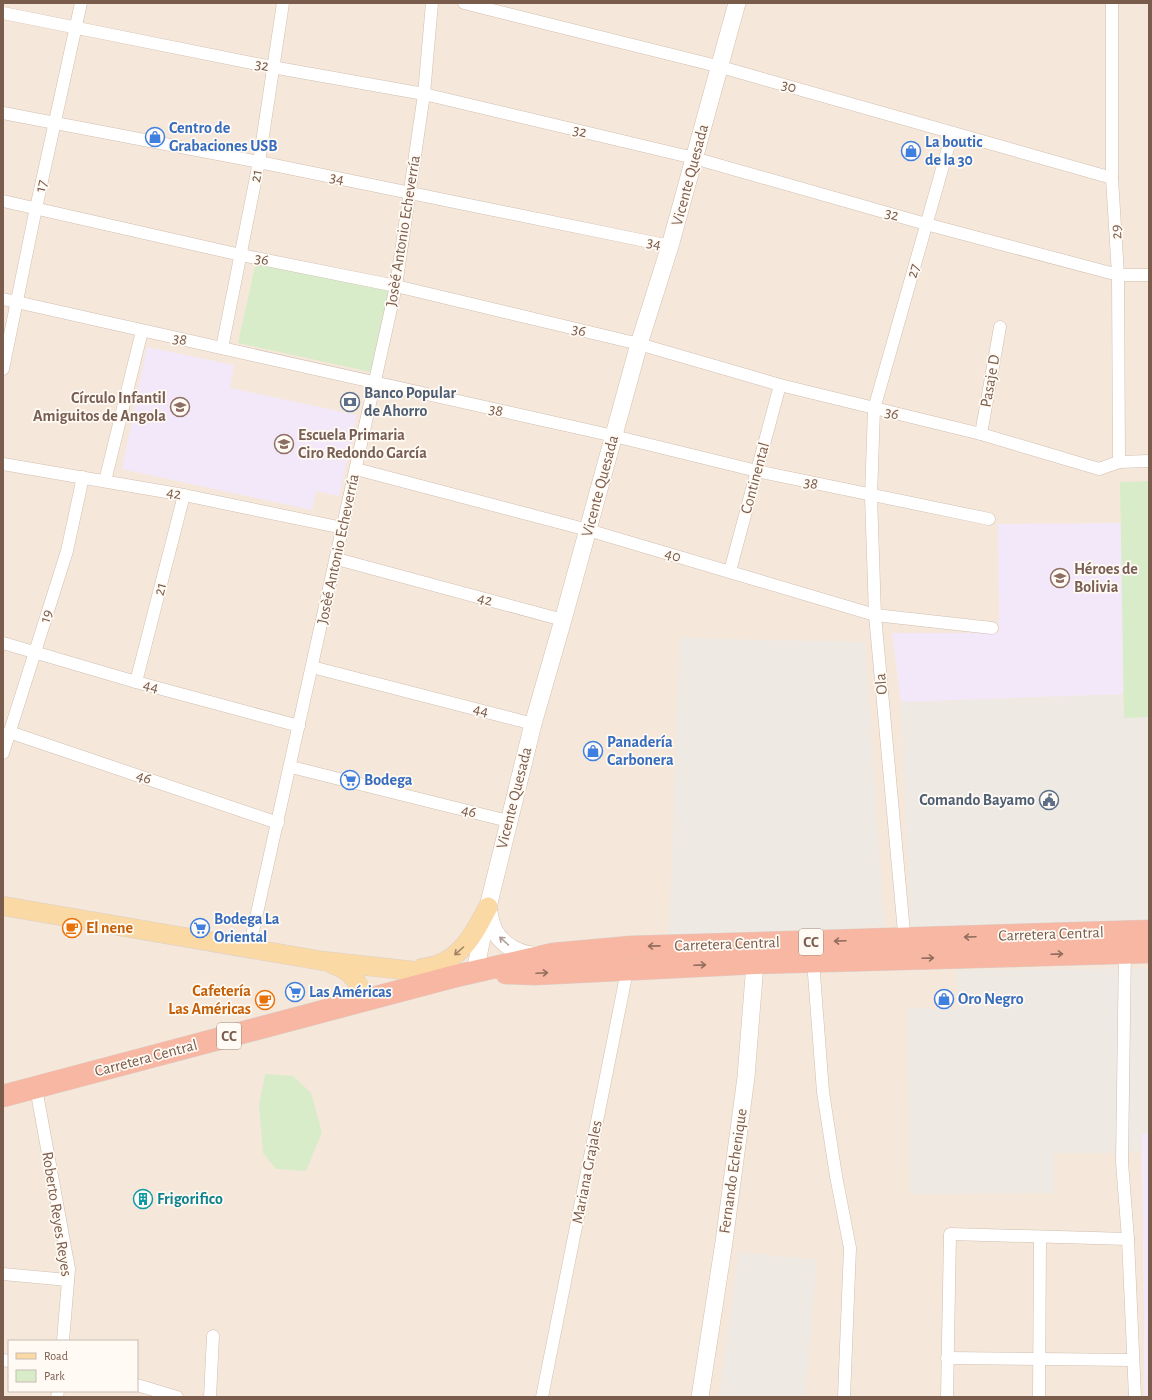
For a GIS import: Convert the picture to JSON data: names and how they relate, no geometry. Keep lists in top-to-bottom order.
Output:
{
  "streets": {
    "highway": ["Carretera Central", "CC"],
    "street": [
      "32",
      "30",
      "Vicente Quesada",
      "21",
      "34",
      "17",
      "Josèé Antonio Echeverría",
      "29",
      "36",
      "27",
      "38",
      "Pasaje D",
      "Continental",
      "42",
      "40",
      "19",
      "Ola",
      "44",
      "46",
      "Fernando Echenique",
      "Mariana Grajales",
      "Roberto Reyes Reyes"
    ]
  },
  "crossings": [
    ["32", "Vicente Quesada"],
    ["32", "21"],
    ["32", "17"],
    ["32", "Josèé Antonio Echeverría"],
    ["32", "29"],
    ["32", "27"],
    ["30", "Vicente Quesada"],
    ["30", "29"],
    ["30", "27"],
    ["Vicente Quesada", "34"],
    ["Vicente Quesada", "36"],
    ["Vicente Quesada", "38"],
    ["Vicente Quesada", "42"],
    ["Vicente Quesada", "40"],
    ["Vicente Quesada", "44"],
    ["Vicente Quesada", "46"],
    ["Vicente Quesada", "Carretera Central"],
    ["21", "34"],
    ["21", "36"],
    ["21", "38"],
    ["21", "42"],
    ["21", "44"],
    ["34", "17"],
    ["34", "Josèé Antonio Echeverría"],
    ["17", "36"],
    ["17", "38"],
    ["Josèé Antonio Echeverría", "36"],
    ["Josèé Antonio Echeverría", "38"],
    ["Josèé Antonio Echeverría", "42"],
    ["Josèé Antonio Echeverría", "40"],
    ["Josèé Antonio Echeverría", "44"],
    ["Josèé Antonio Echeverría", "46"],
    ["29", "36"],
    ["36", "27"],
    ["36", "Pasaje D"],
    ["36", "Continental"],
    ["36", "Ola"],
    ["27", "Ola"],
    ["38", "Continental"],
    ["38", "Ola"],
    ["Continental", "40"],
    ["42", "19"],
    ["40", "Ola"],
    ["19", "44"],
    ["19", "46"],
    ["Ola", "Carretera Central"],
    ["Carretera Central", "Fernando Echenique"],
    ["Carretera Central", "Mariana Grajales"],
    ["Carretera Central", "Roberto Reyes Reyes"]
  ],
  "places": {
    "shop": [
      "Centro de Grabaciones USB",
      "La boutic de la 30",
      "Panadería Carbonera",
      "Oro Negro"
    ],
    "bank": ["Banco Popular de Ahorro"],
    "school or university": ["Círculo Infantil Amiguitos de Angola", "Escuela Primaria Ciro Redondo García", "Héroes de Bolivia"],
    "supermarket": ["Bodega", "Bodega La Oriental", "Las Américas"],
    "public building": ["Comando Bayamo"],
    "cafe": ["El nene", "Cafetería Las Américas"],
    "building": ["Frigorifico"]
  },
  "legend": ["Road", "Park"]
}
